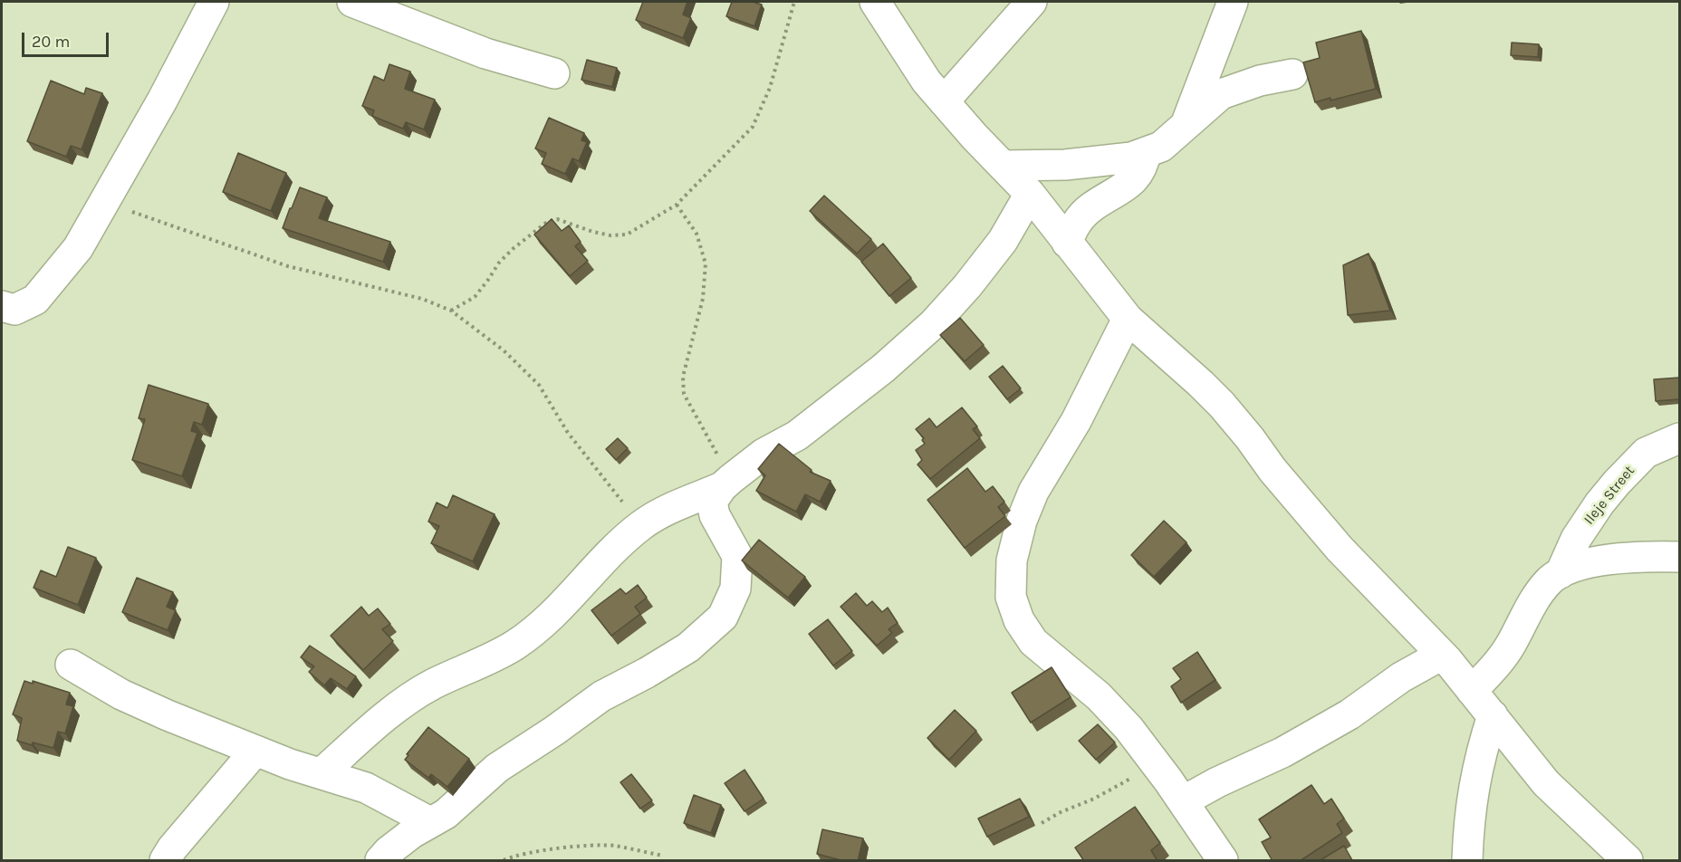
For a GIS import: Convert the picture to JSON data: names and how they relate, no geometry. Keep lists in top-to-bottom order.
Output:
{
  "streets": {
    "street": ["Ileje Street"]
  },
  "scale_bar": "20 m"
}
